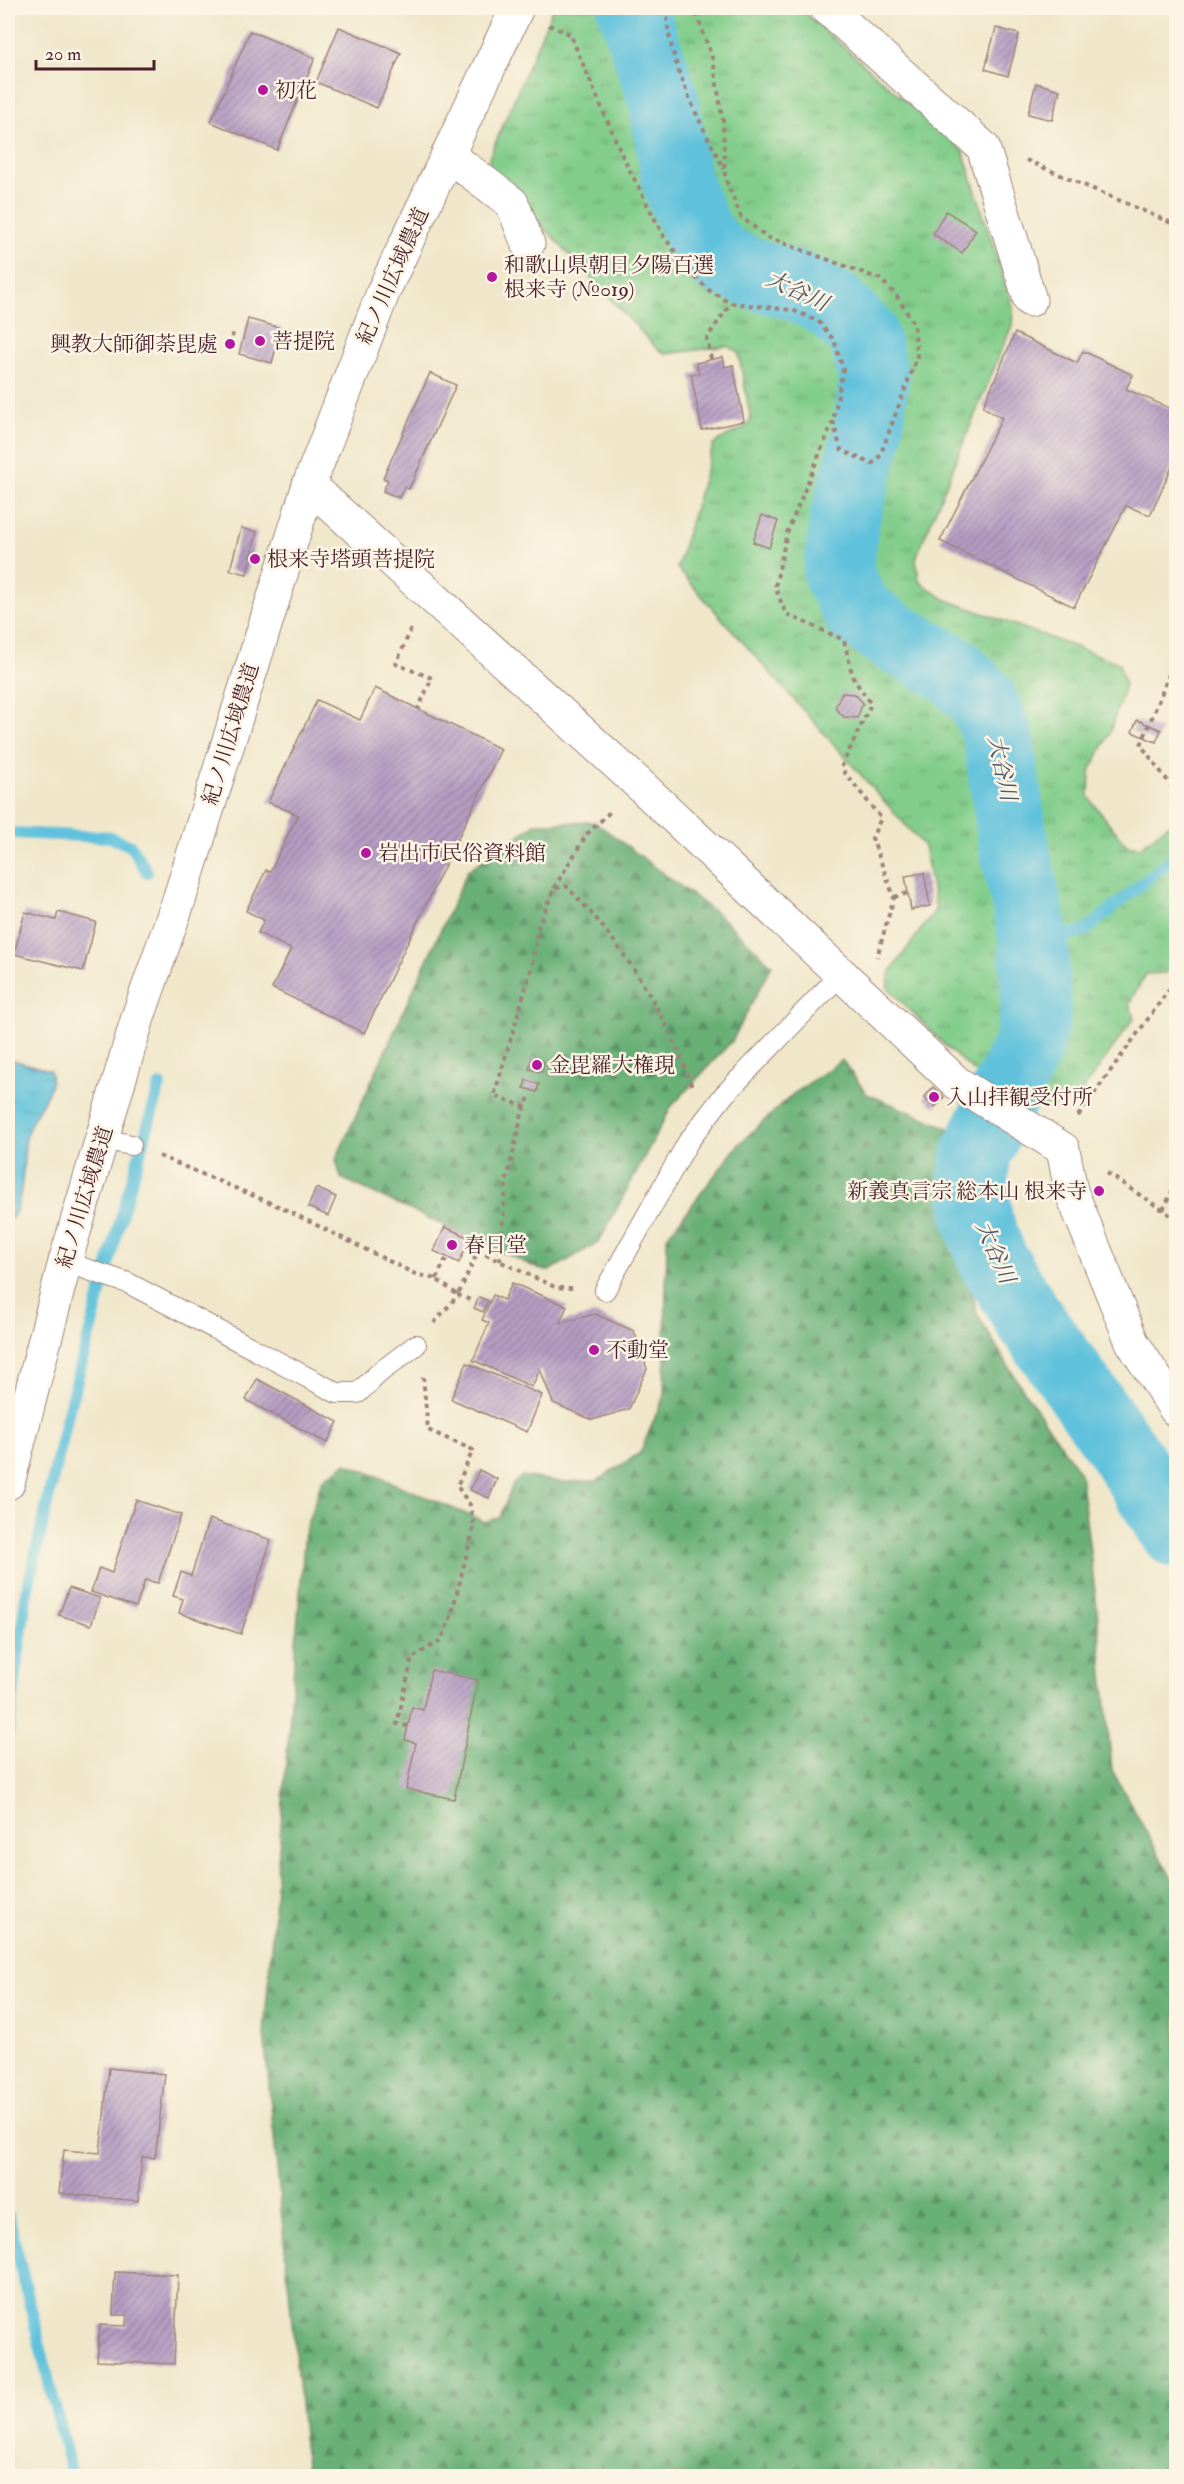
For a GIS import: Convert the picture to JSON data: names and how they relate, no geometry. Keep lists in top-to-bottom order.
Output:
{
  "streets": {
    "street": ["紀ノ川広域農道"]
  },
  "water": ["大谷川"],
  "places": [
    "初花",
    "和歌山県朝日夕陽百選 根来寺 (№019)",
    "菩提院",
    "興教大師御荼毘處",
    "根来寺塔頭菩提院",
    "岩出市民俗資料館",
    "金毘羅大権現",
    "入山拝観受付所",
    "新義真言宗 総本山 根来寺",
    "春日堂",
    "不動堂"
  ],
  "scale_bar": "20 m"
}
